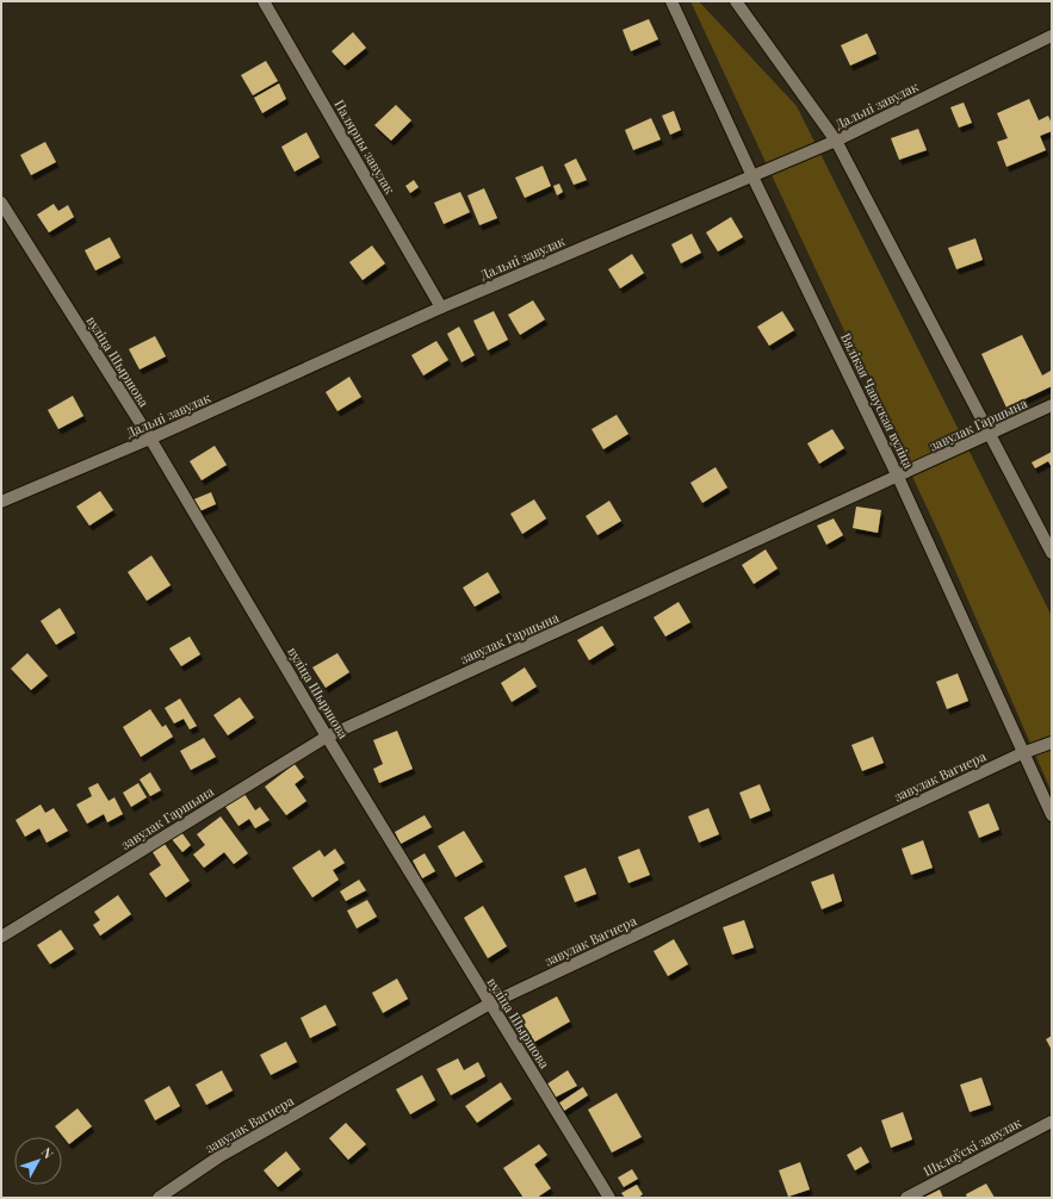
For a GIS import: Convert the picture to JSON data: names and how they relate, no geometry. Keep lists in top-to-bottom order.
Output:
{
  "streets": {
    "street": [
      "Дальні завулак",
      "Палярны завулак",
      "вуліца Шыршова",
      "Вялікая Чавуская вуліца",
      "завулак Гаршына",
      "завулак Вагнера",
      "Шклоўскі завулак"
    ]
  },
  "crossings": [
    ["Дальні завулак", "Палярны завулак"],
    ["Дальні завулак", "вуліца Шыршова"],
    ["Дальні завулак", "Вялікая Чавуская вуліца"],
    ["вуліца Шыршова", "завулак Гаршына"],
    ["вуліца Шыршова", "завулак Вагнера"],
    ["Вялікая Чавуская вуліца", "завулак Гаршына"],
    ["Вялікая Чавуская вуліца", "завулак Вагнера"]
  ],
  "north": "top right"
}
